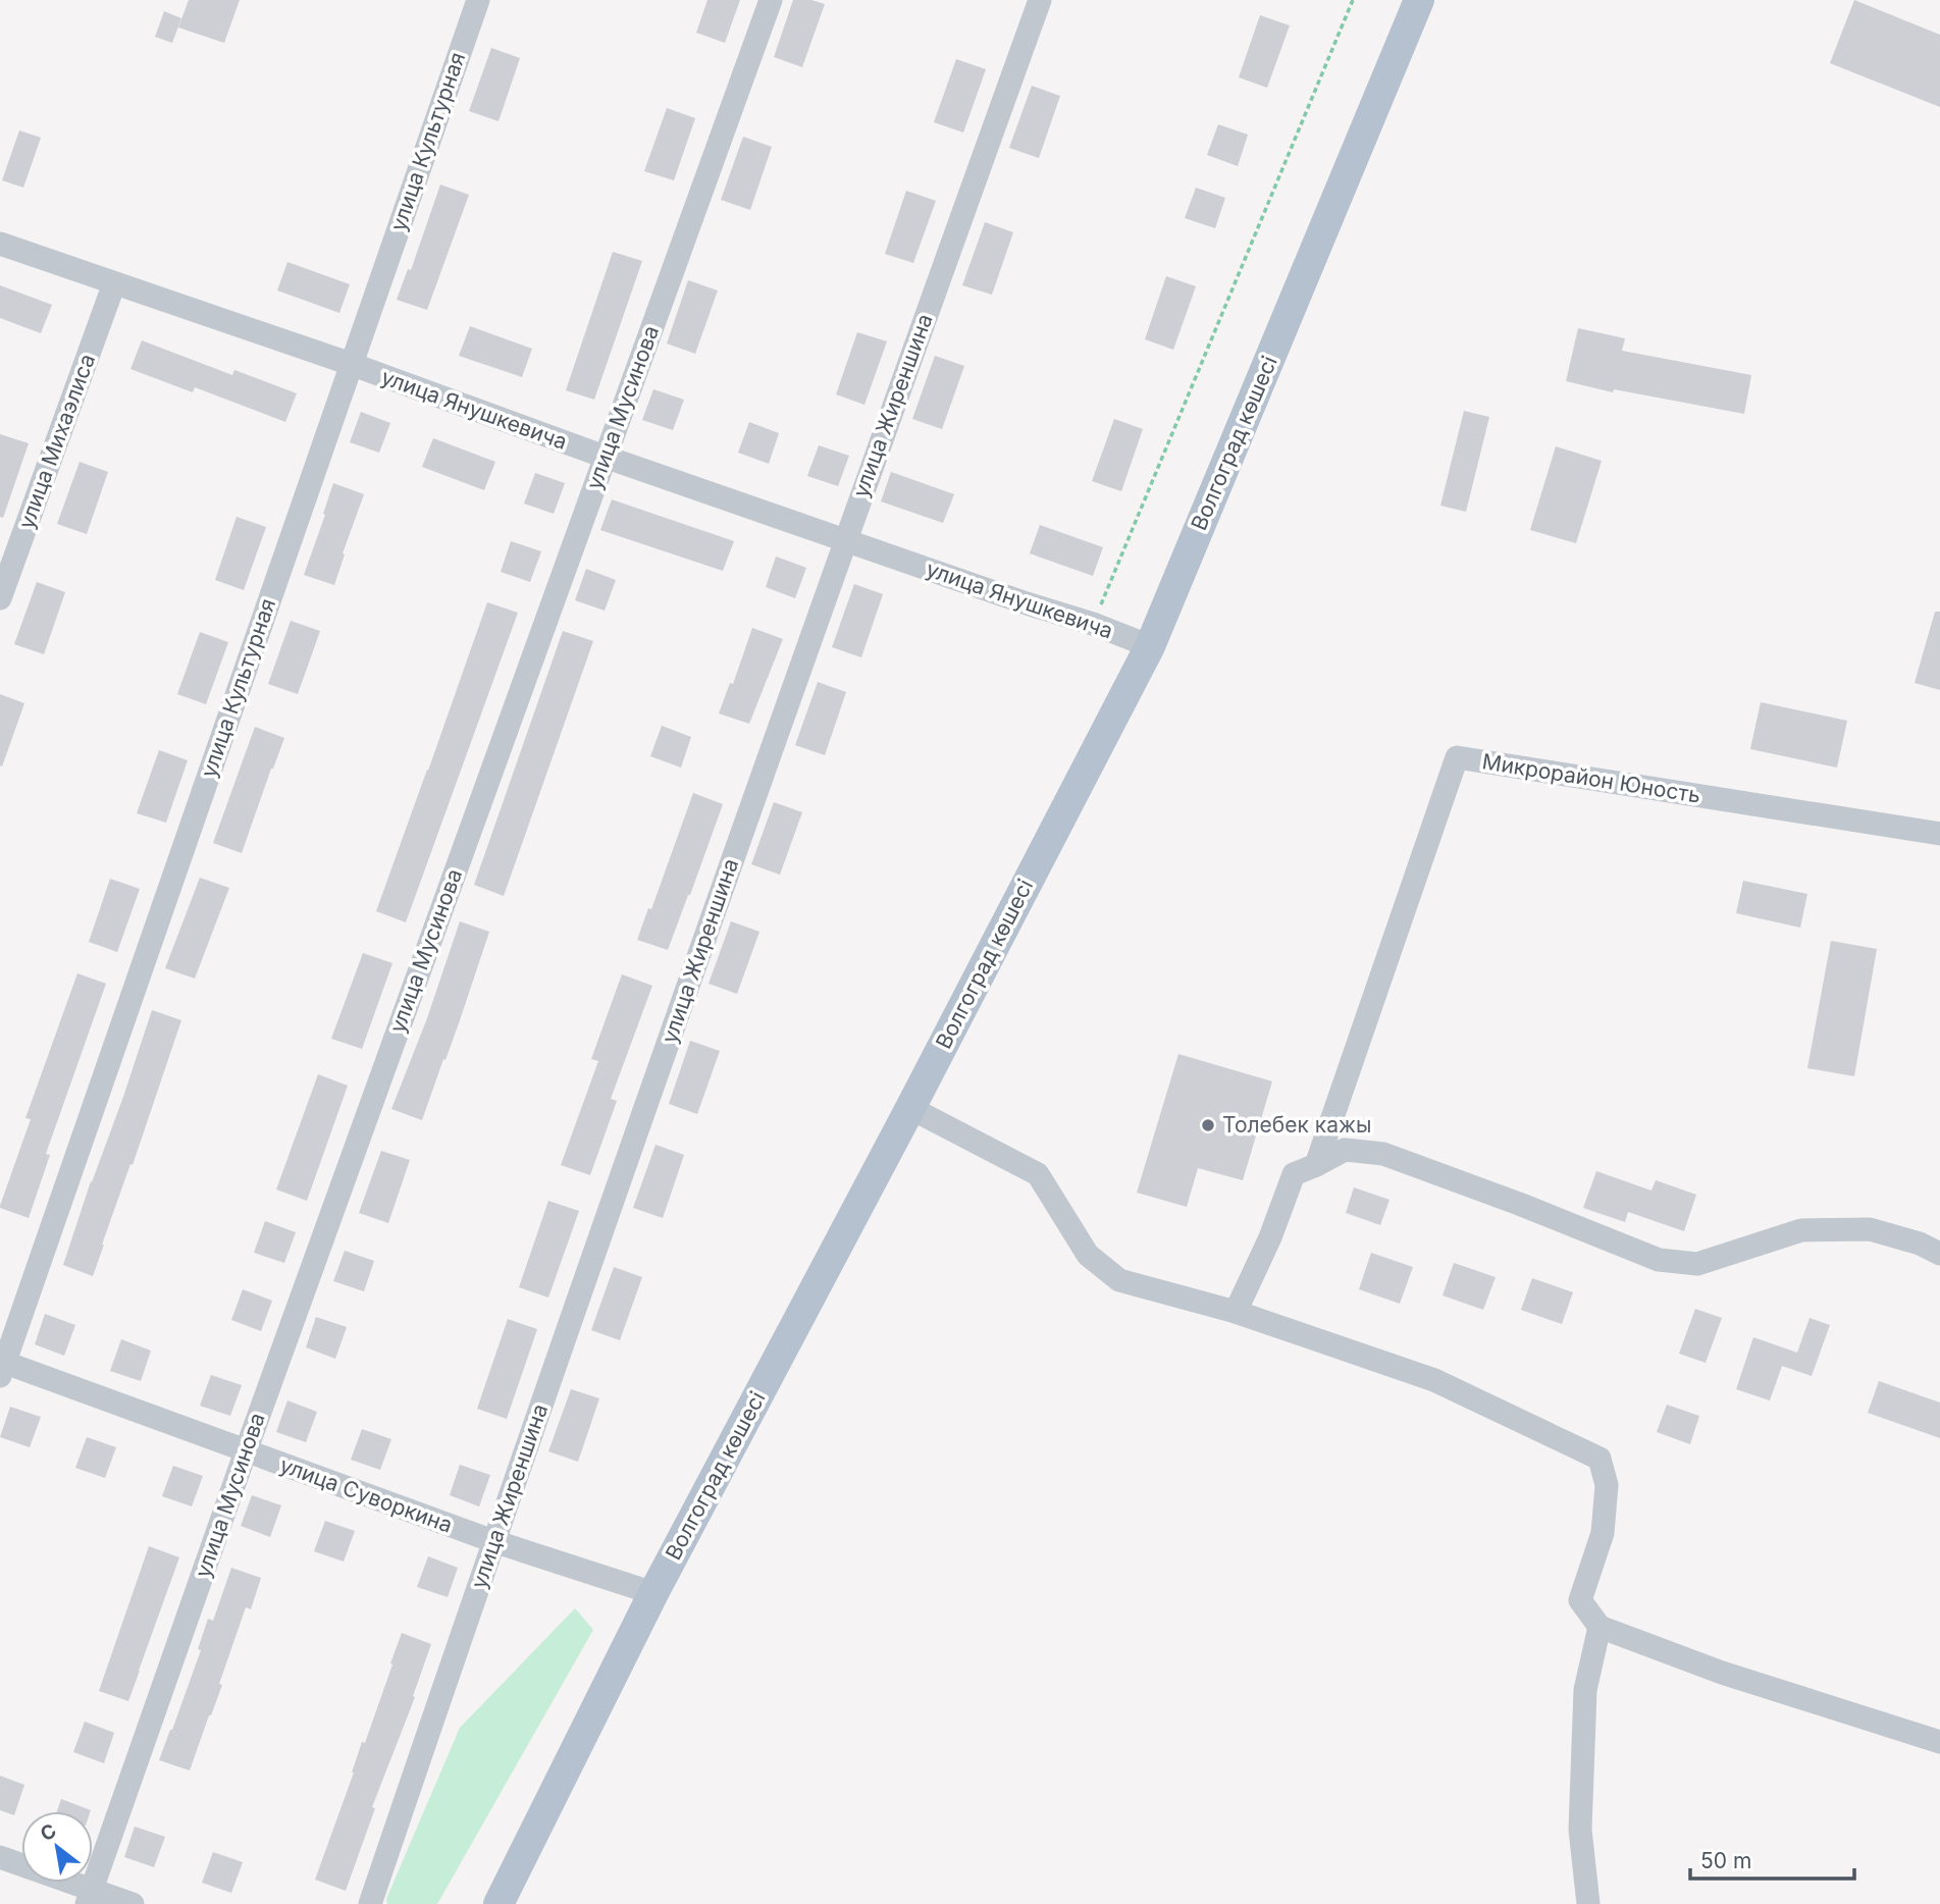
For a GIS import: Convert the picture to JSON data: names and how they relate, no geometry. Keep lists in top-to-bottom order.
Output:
{
  "streets": {
    "main road": ["Волгоград көшесі"],
    "street": [
      "улица Культурная",
      "улица Жиреншина",
      "улица Мусинова",
      "улица Янушкевича",
      "улица Михаэлиса",
      "Микрорайон Юность",
      "улица Суворкина"
    ]
  },
  "crossings": [
    ["улица Культурная", "улица Янушкевича"],
    ["улица Культурная", "улица Суворкина"],
    ["улица Жиреншина", "улица Янушкевича"],
    ["улица Жиреншина", "улица Суворкина"],
    ["улица Мусинова", "улица Янушкевича"],
    ["улица Мусинова", "улица Суворкина"],
    ["улица Янушкевича", "улица Михаэлиса"],
    ["улица Янушкевича", "Волгоград көшесі"],
    ["Волгоград көшесі", "улица Суворкина"]
  ],
  "places": ["Толебек кажы"],
  "scale_bar": "50 m",
  "north": "top left"
}
